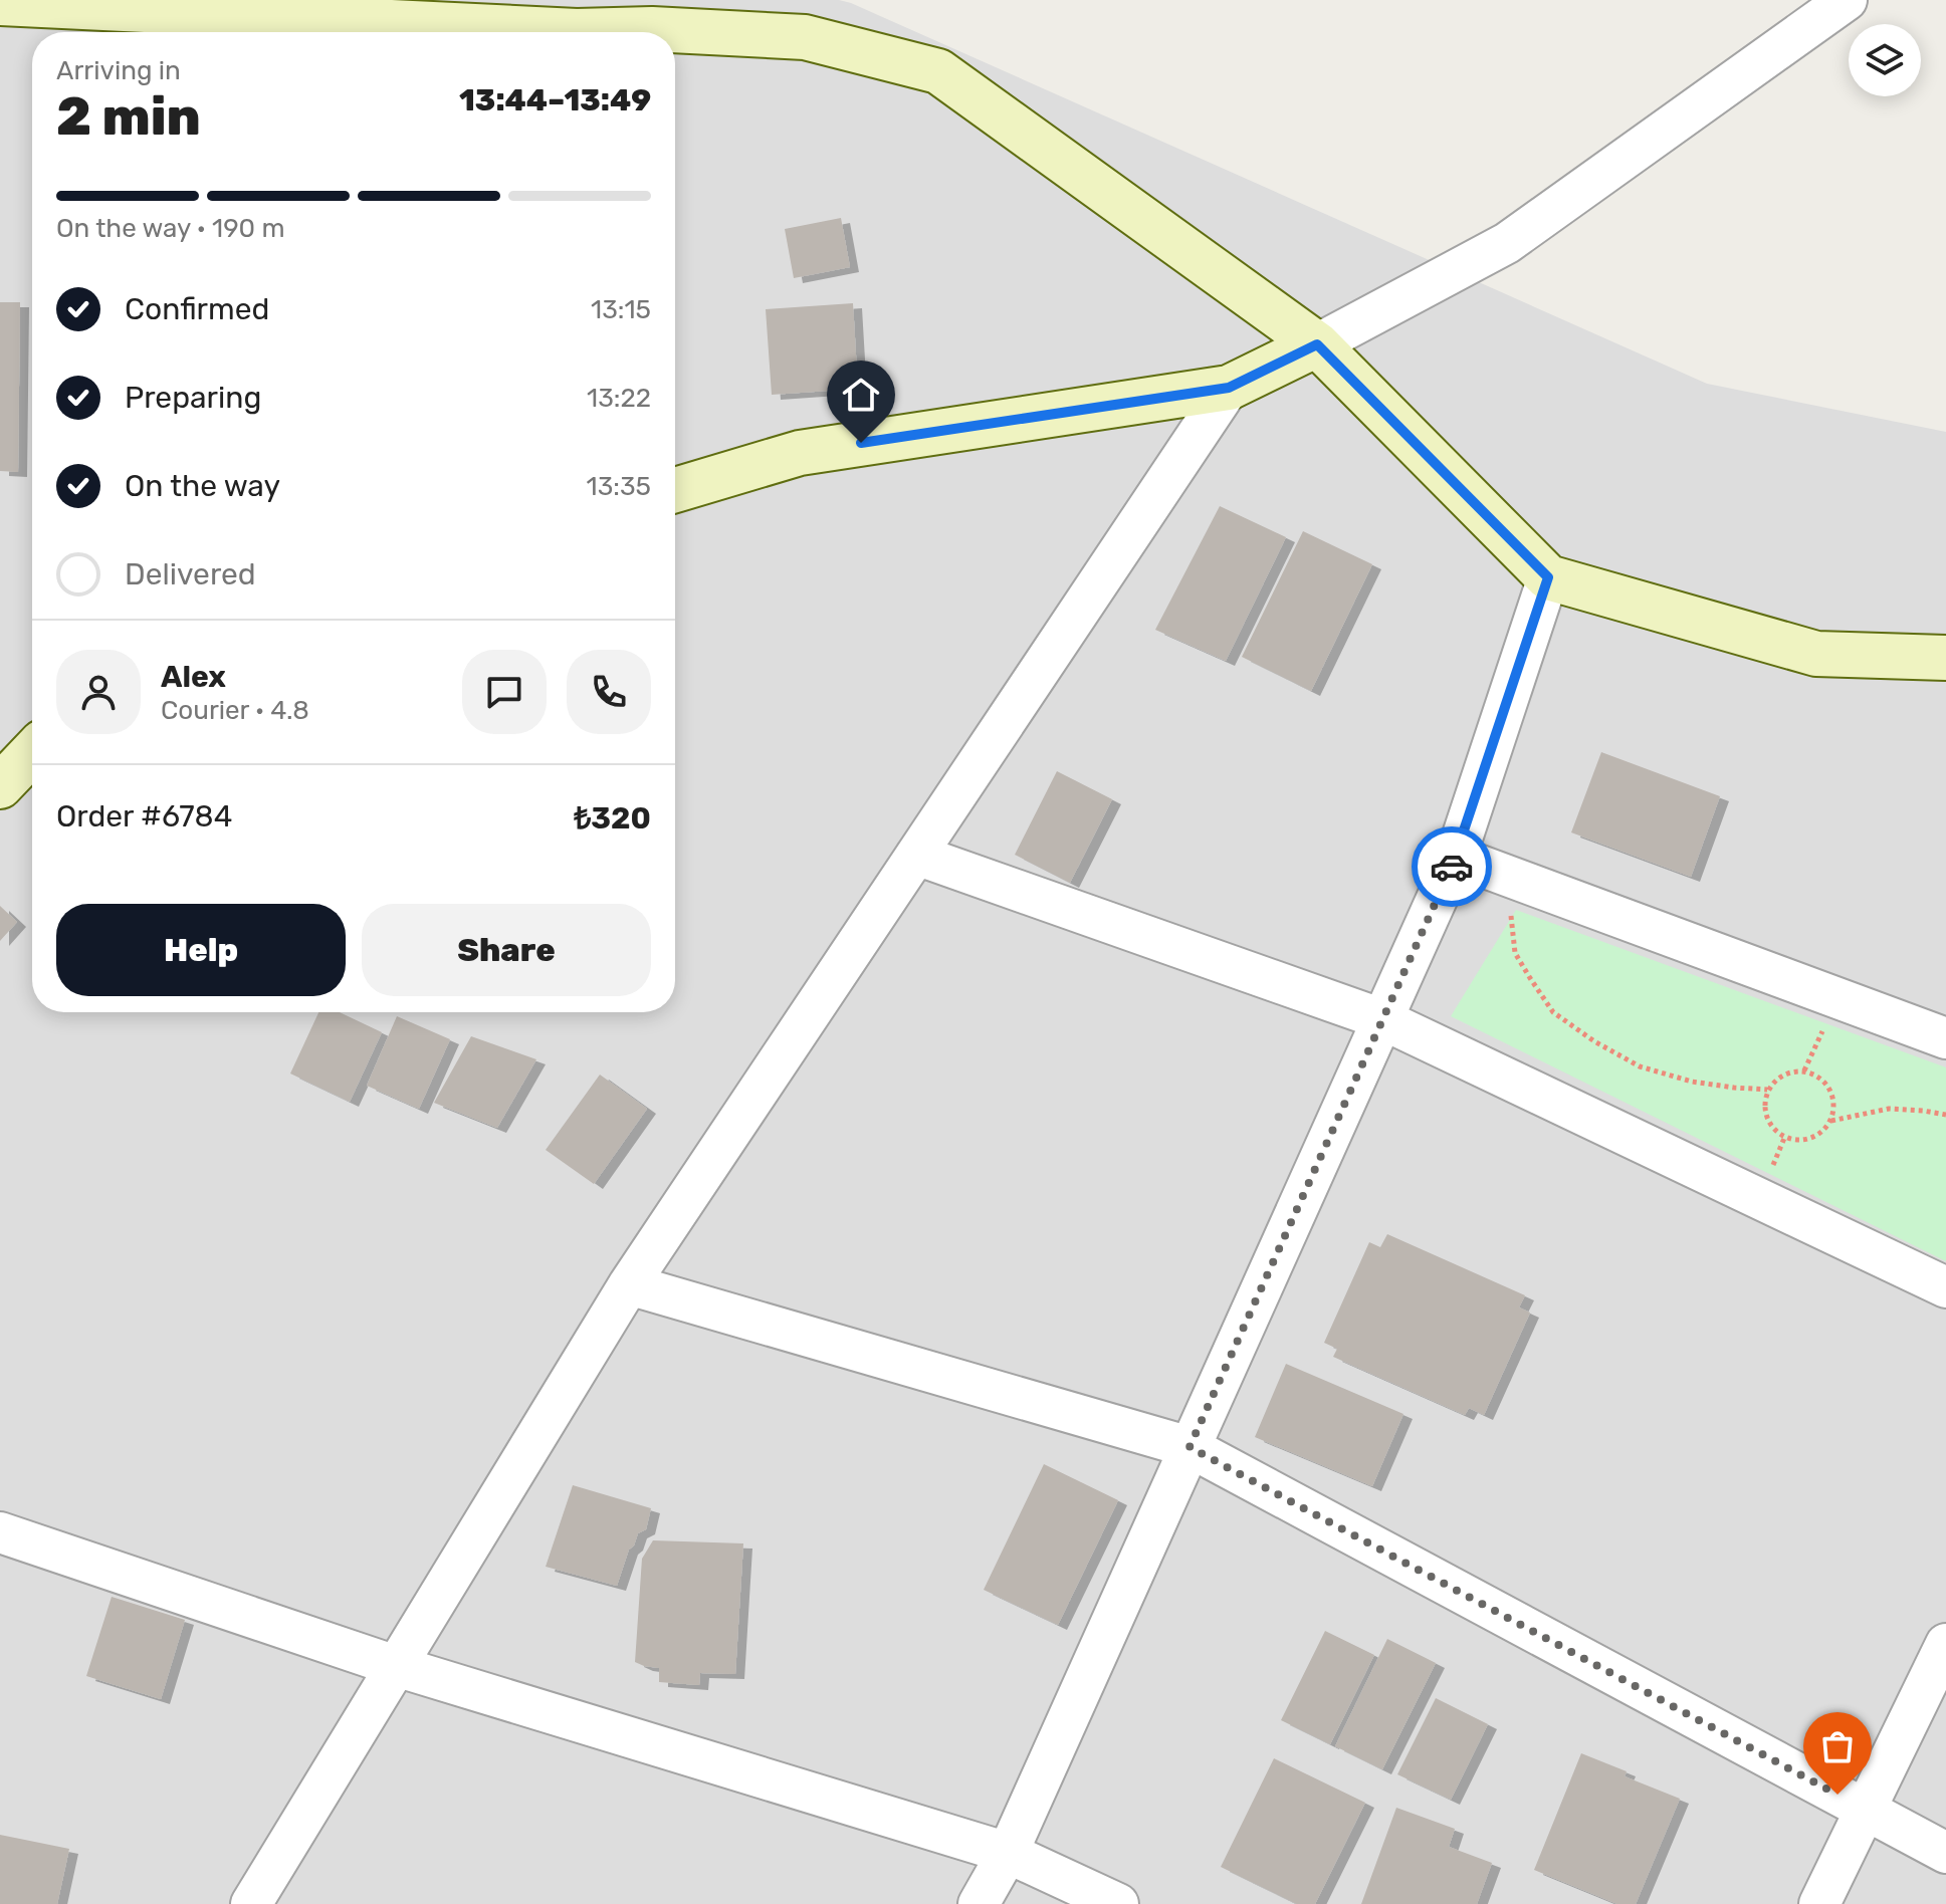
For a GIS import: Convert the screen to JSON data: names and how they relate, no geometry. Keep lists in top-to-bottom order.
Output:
{
  "page": {
    "heading": ["2 min", "Arriving in", "13:44–13:49"],
    "panel": [
      "Alex",
      "Courier · 4.8",
      "Order #6784",
      "₺320"
    ],
    "bar": "On the way · 190 m",
    "list": [
      ["Confirmed", "13:15"],
      ["Preparing", "13:22"],
      ["On the way", "13:35"],
      "Delivered"
    ],
    "buttons": ["Help", "Share"]
  }
}
